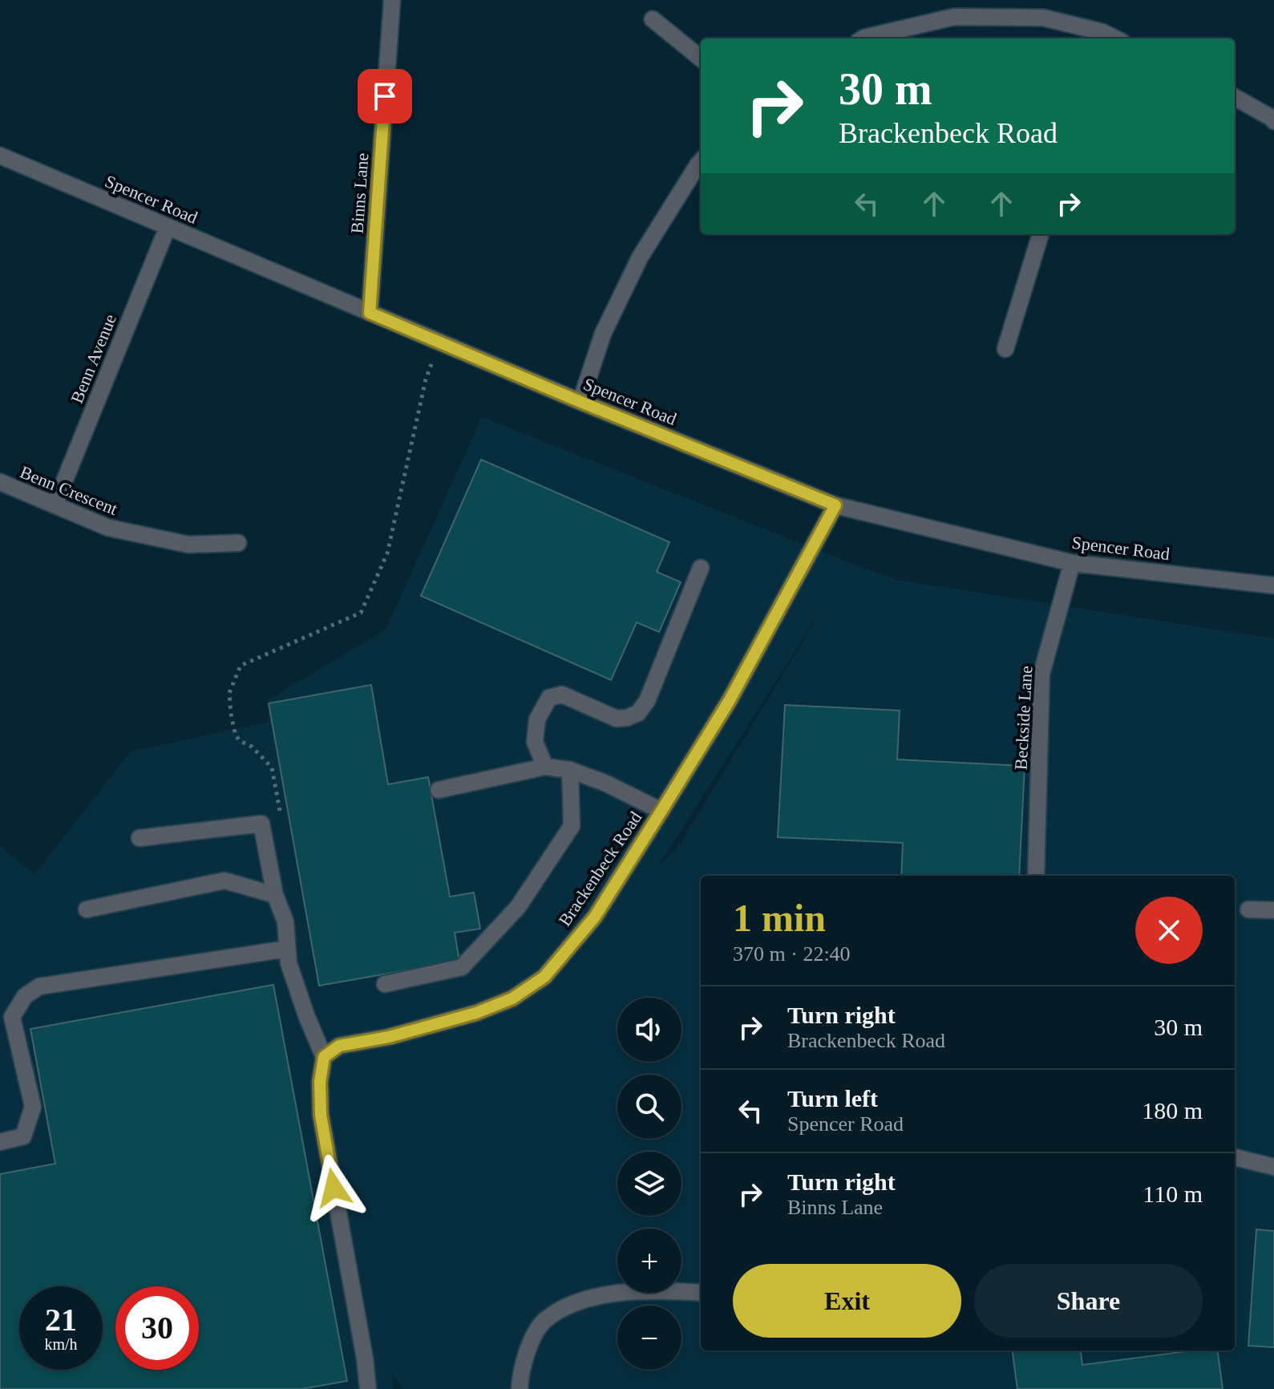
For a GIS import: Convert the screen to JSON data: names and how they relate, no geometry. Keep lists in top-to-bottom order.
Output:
{
  "streets": {
    "street": [
      "Binns Lane",
      "Spencer Road",
      "Benn Avenue",
      "Benn Crescent",
      "Beckside Lane",
      "Brackenbeck Road"
    ]
  },
  "crossings": [
    ["Binns Lane", "Spencer Road"],
    ["Spencer Road", "Benn Avenue"],
    ["Spencer Road", "Beckside Lane"],
    ["Spencer Road", "Brackenbeck Road"],
    ["Benn Avenue", "Benn Crescent"]
  ],
  "page": {
    "turn": ["30 m", "Brackenbeck Road"],
    "heading": ["1 min", "370 m · 22:40"],
    "list": [
      {
        "name": "Turn right",
        "note": "Brackenbeck Road",
        "value": "30 m"
      },
      {
        "name": "Turn left",
        "note": "Spencer Road",
        "value": "180 m"
      },
      {
        "name": "Turn right",
        "note": "Binns Lane",
        "value": "110 m"
      }
    ],
    "map_buttons": ["+", "−"],
    "buttons": ["Exit", "Share"],
    "speed": "21 km/h",
    "limit": "30"
  }
}
